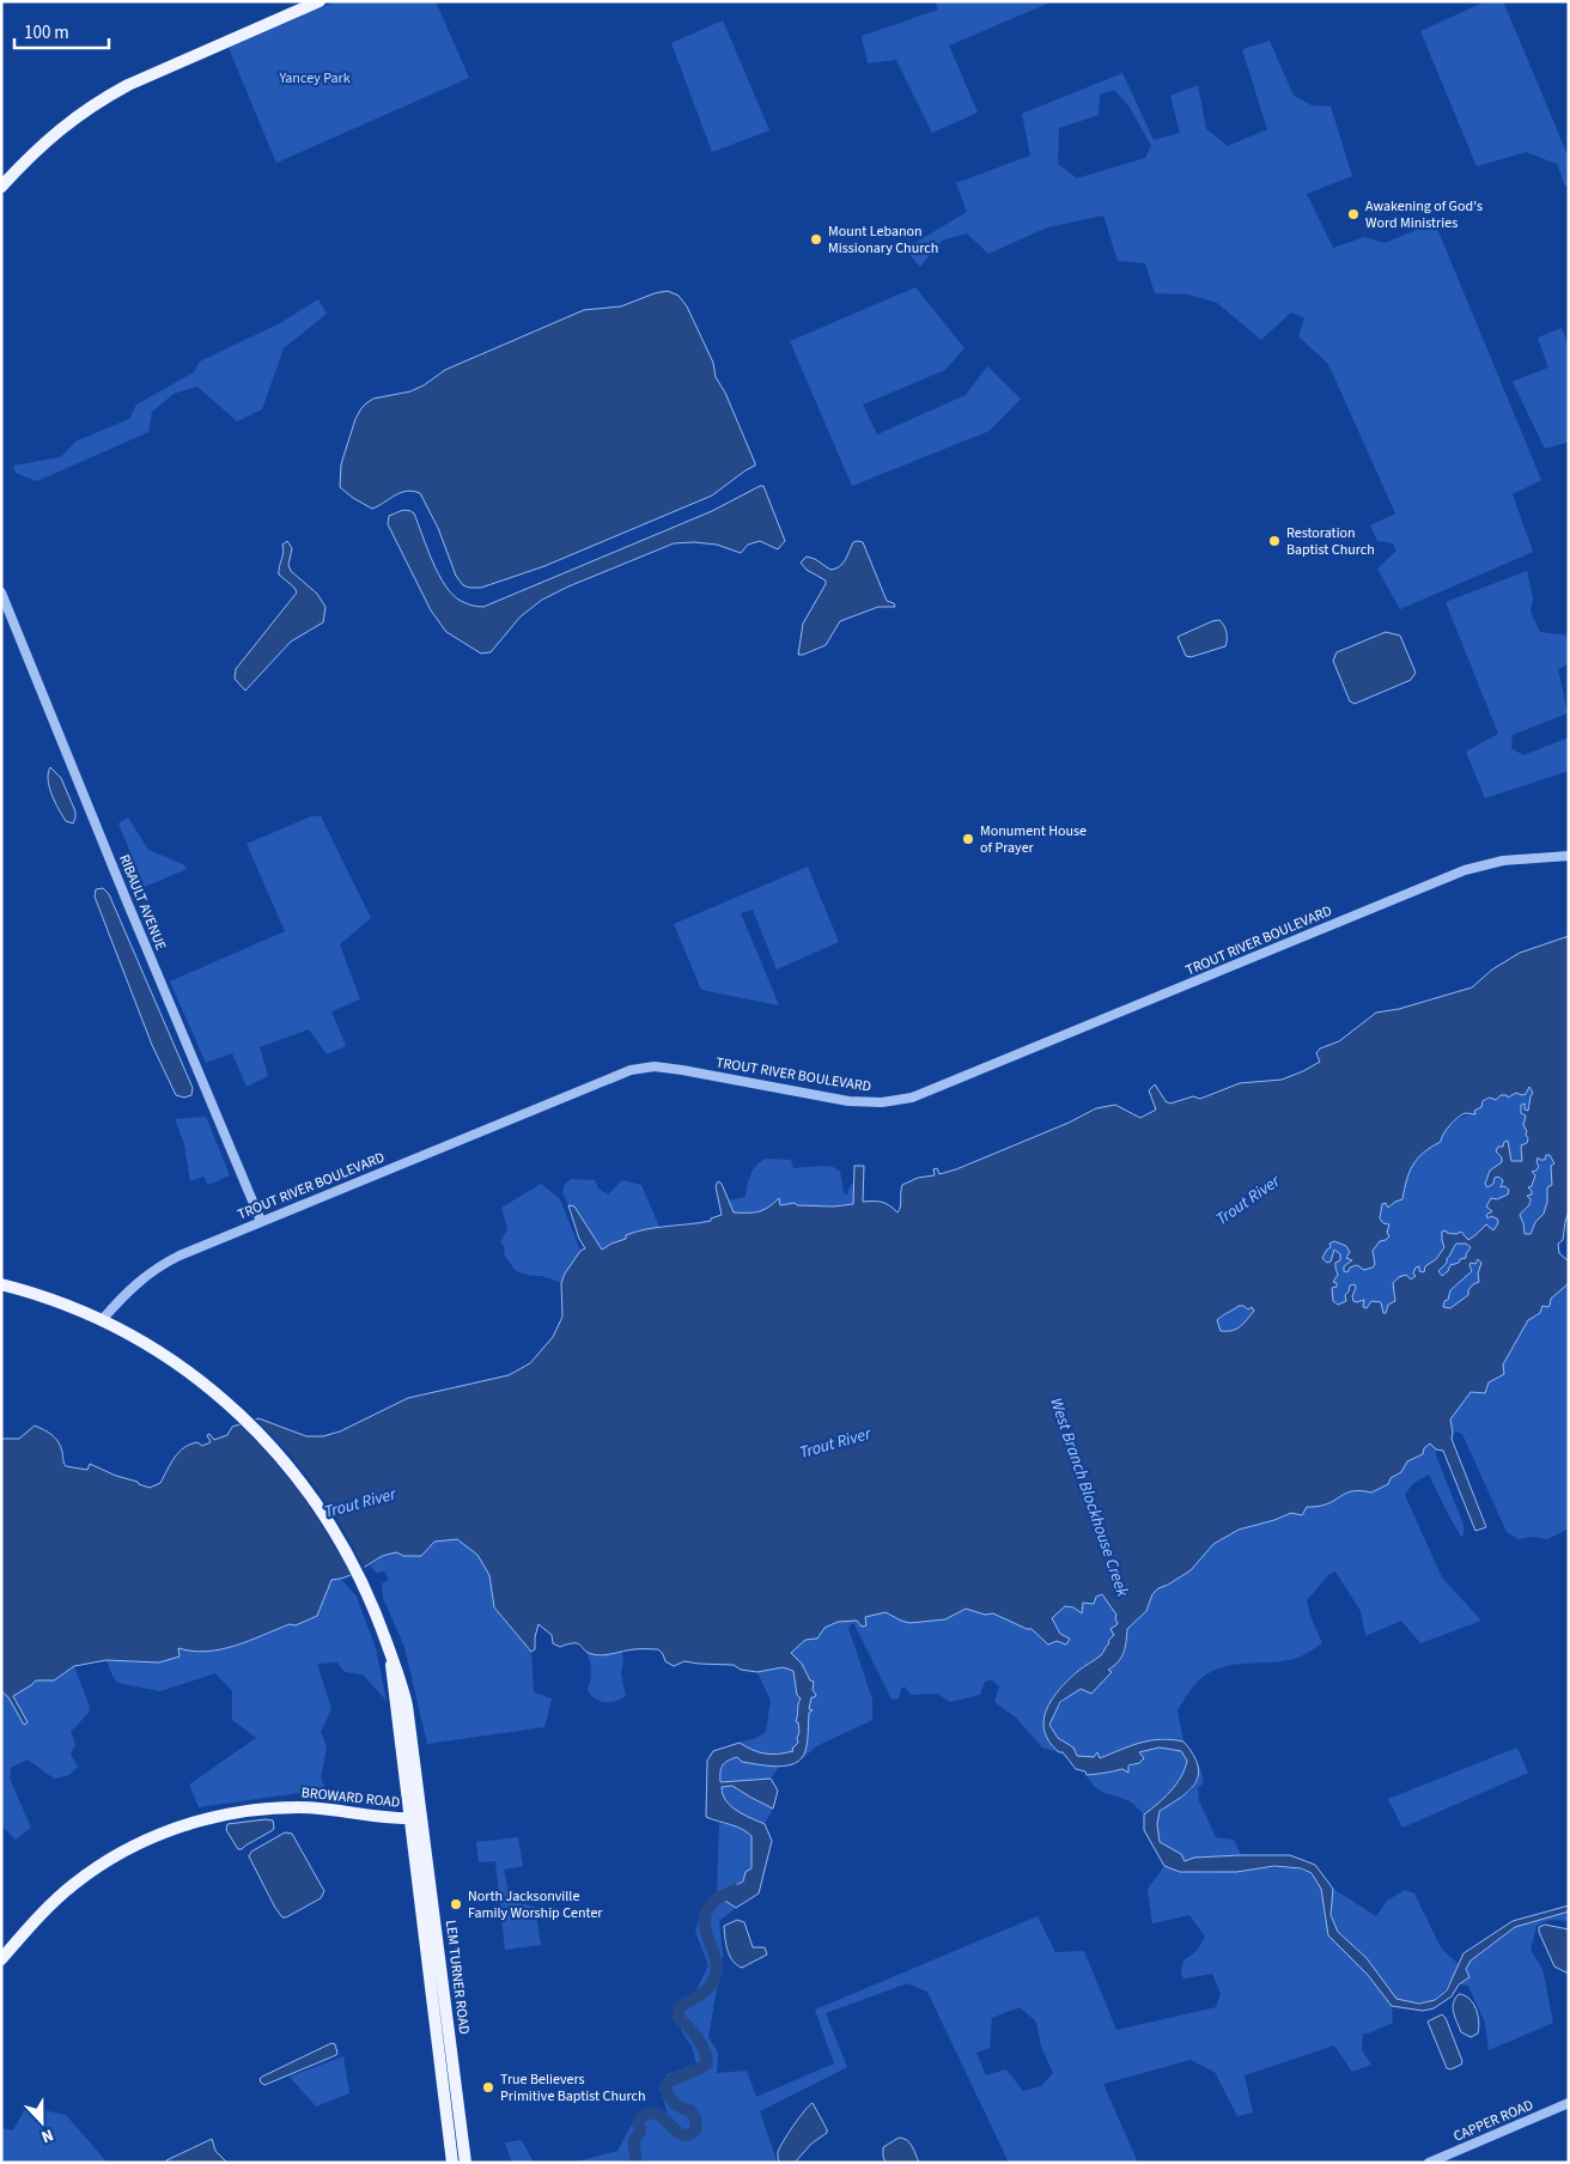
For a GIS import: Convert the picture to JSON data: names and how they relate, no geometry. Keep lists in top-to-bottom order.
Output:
{
  "streets": {
    "main road": ["BROWARD ROAD", "LEM TURNER ROAD"],
    "street": ["RIBAULT AVENUE", "TROUT RIVER BOULEVARD", "CAPPER ROAD"]
  },
  "crossings": [
    ["RIBAULT AVENUE", "TROUT RIVER BOULEVARD"],
    ["TROUT RIVER BOULEVARD", "LEM TURNER ROAD"],
    ["BROWARD ROAD", "LEM TURNER ROAD"]
  ],
  "water": ["Trout River", "West Branch Blockhouse Creek"],
  "parks": ["Yancey Park"],
  "places": [
    "Awakening of God's Word Ministries",
    "Mount Lebanon Missionary Church",
    "Restoration Baptist Church",
    "Monument House of Prayer",
    "North Jacksonville Family Worship Center",
    "True Believers Primitive Baptist Church"
  ],
  "scale_bar": "100 m",
  "north": "bottom"
}
